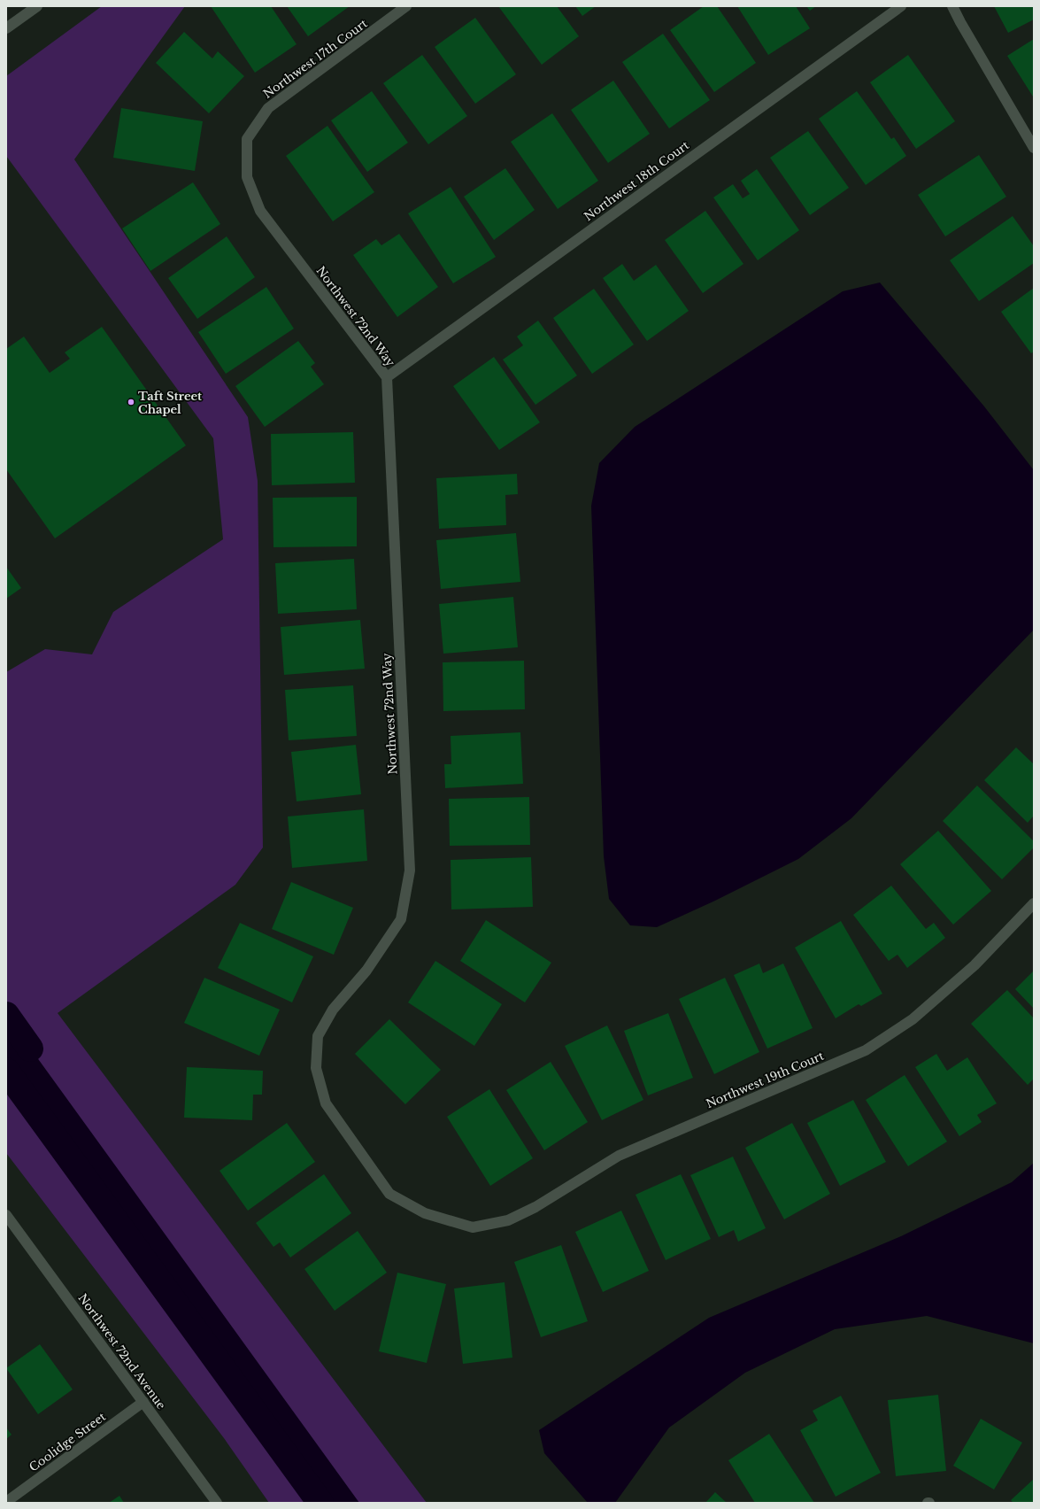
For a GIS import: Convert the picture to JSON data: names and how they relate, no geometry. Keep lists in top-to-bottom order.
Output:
{
  "streets": {
    "street": [
      "Northwest 17th Court",
      "Northwest 18th Court",
      "Northwest 72nd Way",
      "Northwest 19th Court",
      "Northwest 72nd Avenue",
      "Coolidge Street"
    ]
  },
  "crossings": [
    ["Northwest 17th Court", "Northwest 72nd Way"],
    ["Northwest 18th Court", "Northwest 72nd Way"],
    ["Northwest 72nd Way", "Northwest 19th Court"],
    ["Northwest 72nd Avenue", "Coolidge Street"]
  ],
  "places": ["Taft Street Chapel"]
}
